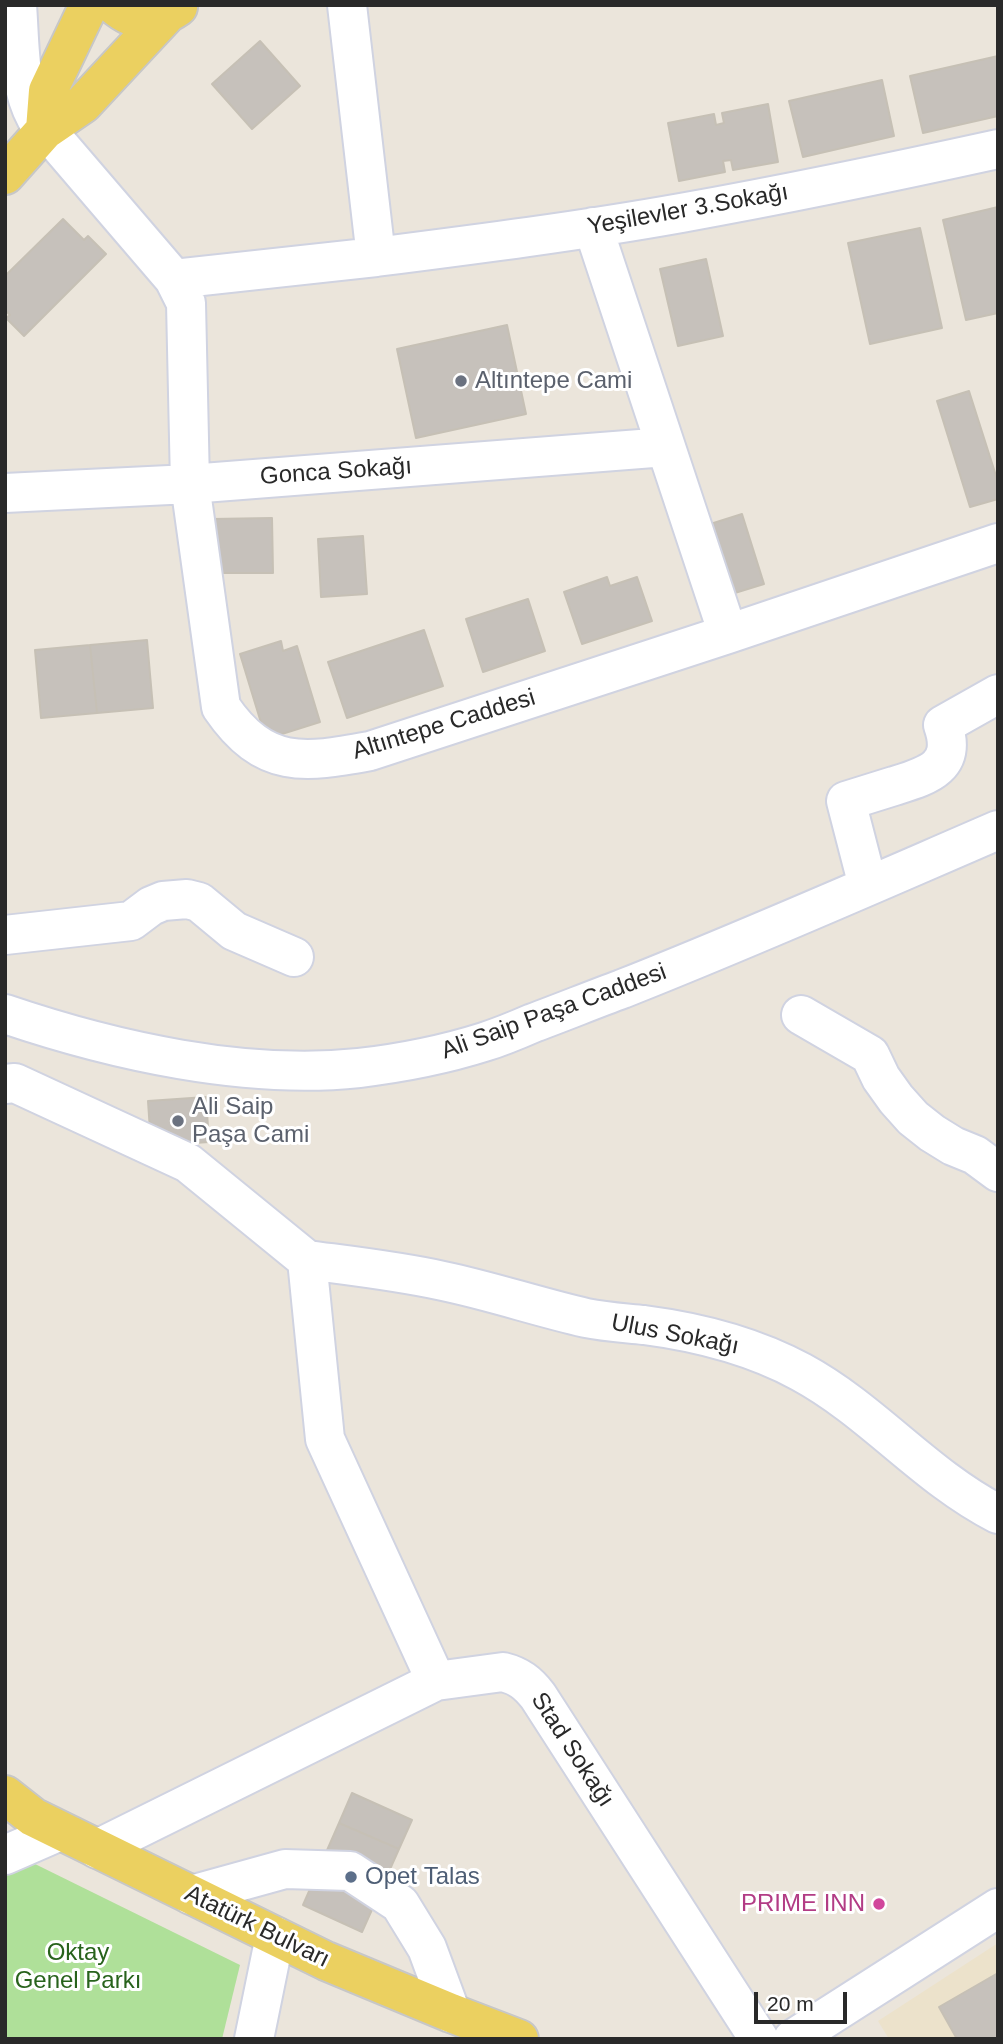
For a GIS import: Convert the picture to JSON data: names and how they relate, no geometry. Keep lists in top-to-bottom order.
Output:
{
  "streets": {
    "main road": ["Atatürk Bulvarı"],
    "street": [
      "Yeşilevler 3.Sokağı",
      "Gonca Sokağı",
      "Altıntepe Caddesi",
      "Ali Saip Paşa Caddesi",
      "Ulus Sokağı",
      "Stad Sokağı"
    ]
  },
  "crossings": [
    ["Yeşilevler 3.Sokağı", "Altıntepe Caddesi"],
    ["Gonca Sokağı", "Altıntepe Caddesi"],
    ["Stad Sokağı", "Atatürk Bulvarı"]
  ],
  "parks": ["Oktay Genel Parkı"],
  "places": [
    "Altıntepe Cami",
    "Ali Saip Paşa Cami",
    "Opet Talas",
    "PRIME INN"
  ],
  "scale_bar": "20 m"
}
